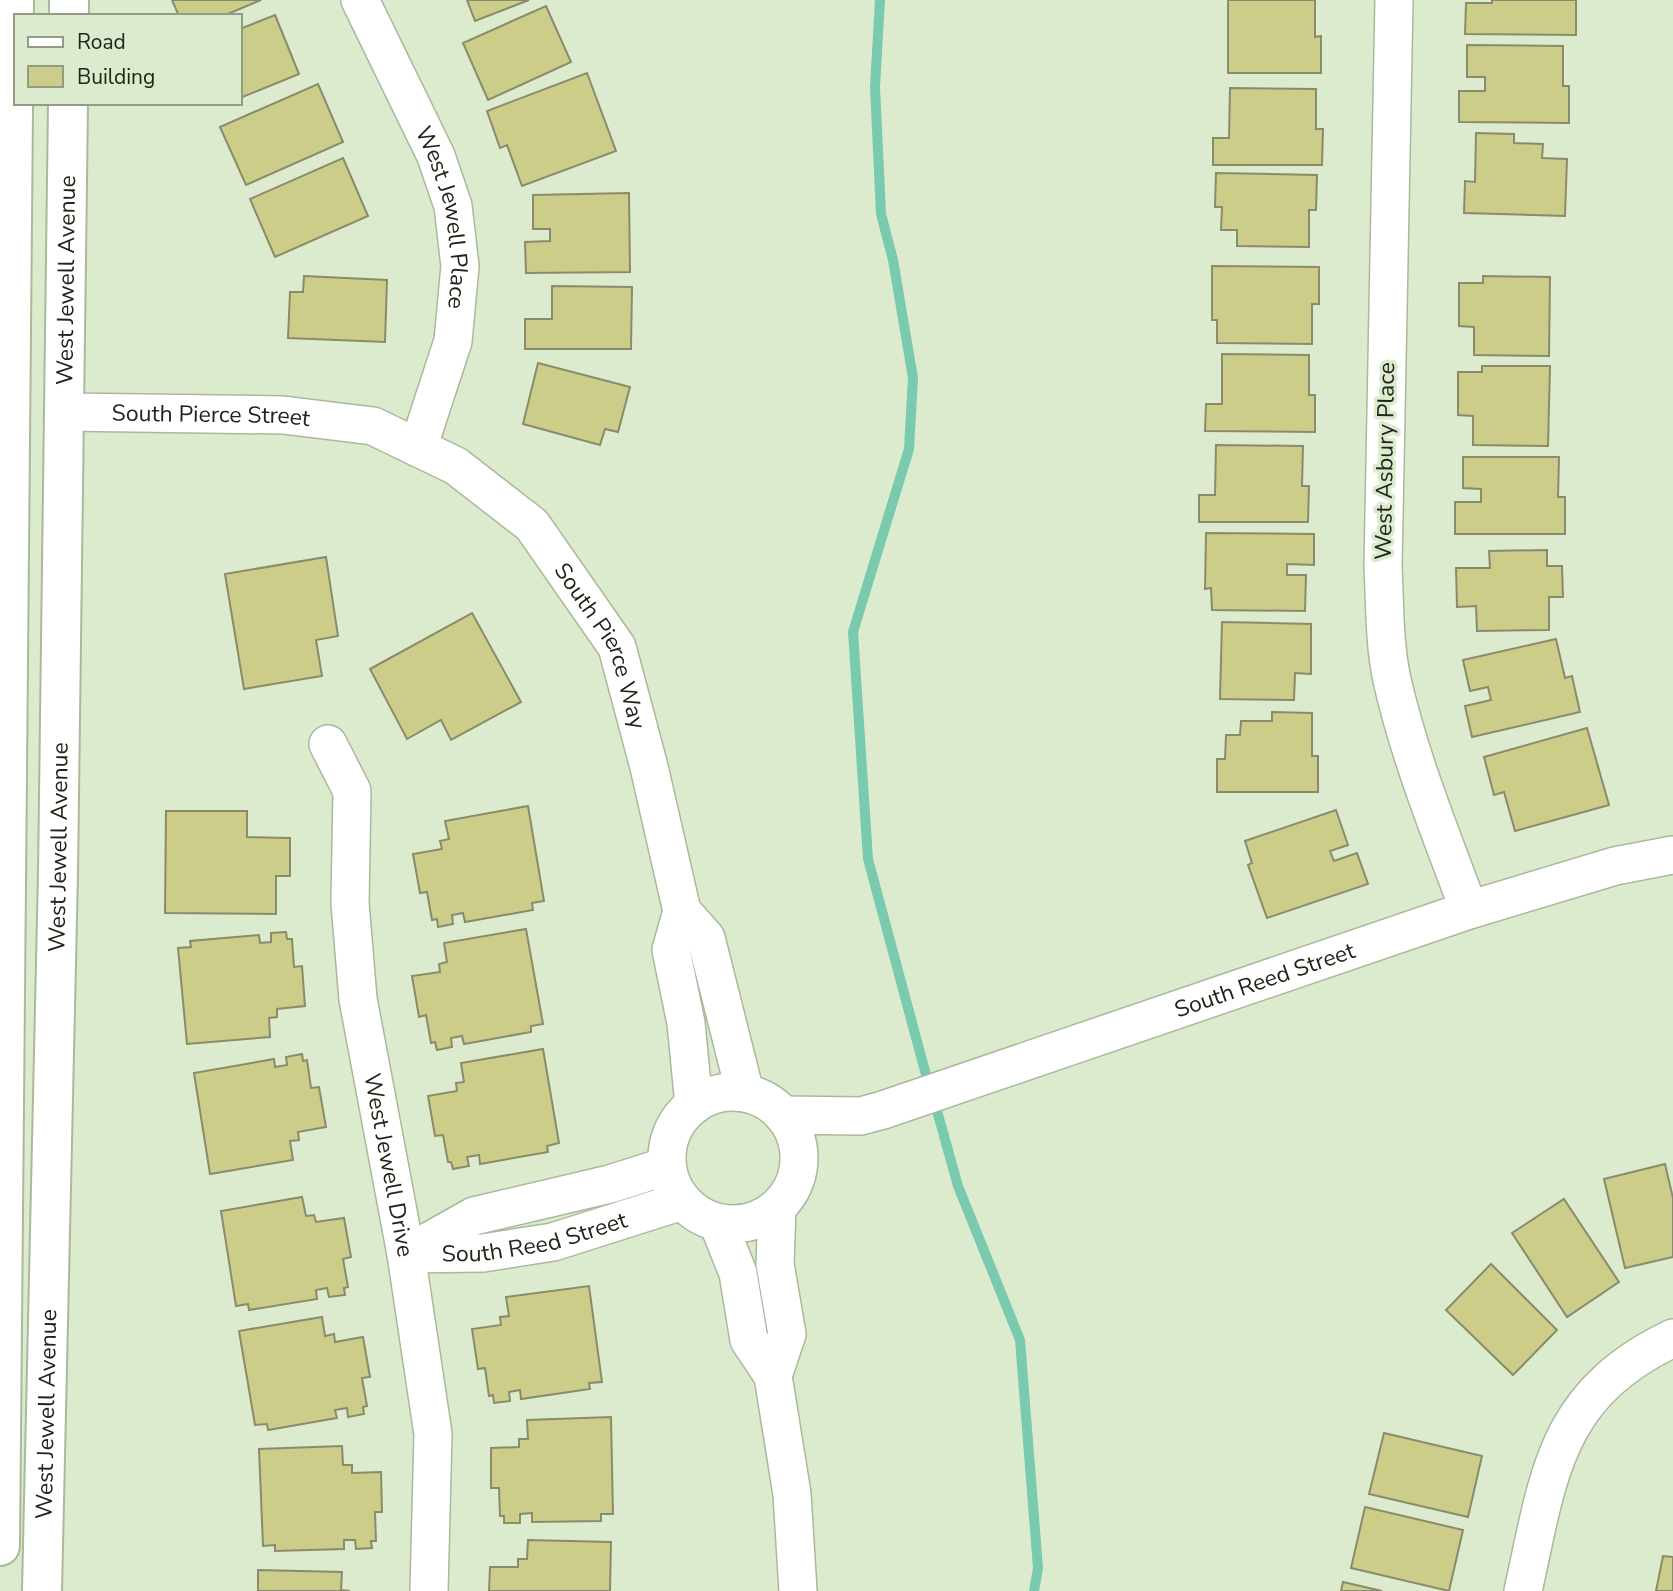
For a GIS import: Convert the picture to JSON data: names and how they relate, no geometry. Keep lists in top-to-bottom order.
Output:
{
  "streets": {
    "main road": ["West Jewell Avenue", "South Pierce Street"],
    "street": [
      "West Jewell Place",
      "West Asbury Place",
      "South Pierce Way",
      "South Reed Street",
      "West Jewell Drive"
    ]
  },
  "crossings": [
    ["West Jewell Place", "South Pierce Street"],
    ["West Jewell Place", "South Pierce Way"],
    ["West Jewell Avenue", "South Pierce Street"],
    ["South Pierce Street", "South Pierce Way"],
    ["West Asbury Place", "South Reed Street"],
    ["South Pierce Way", "South Reed Street"],
    ["South Reed Street", "West Jewell Drive"]
  ],
  "legend": ["Road", "Building"]
}
